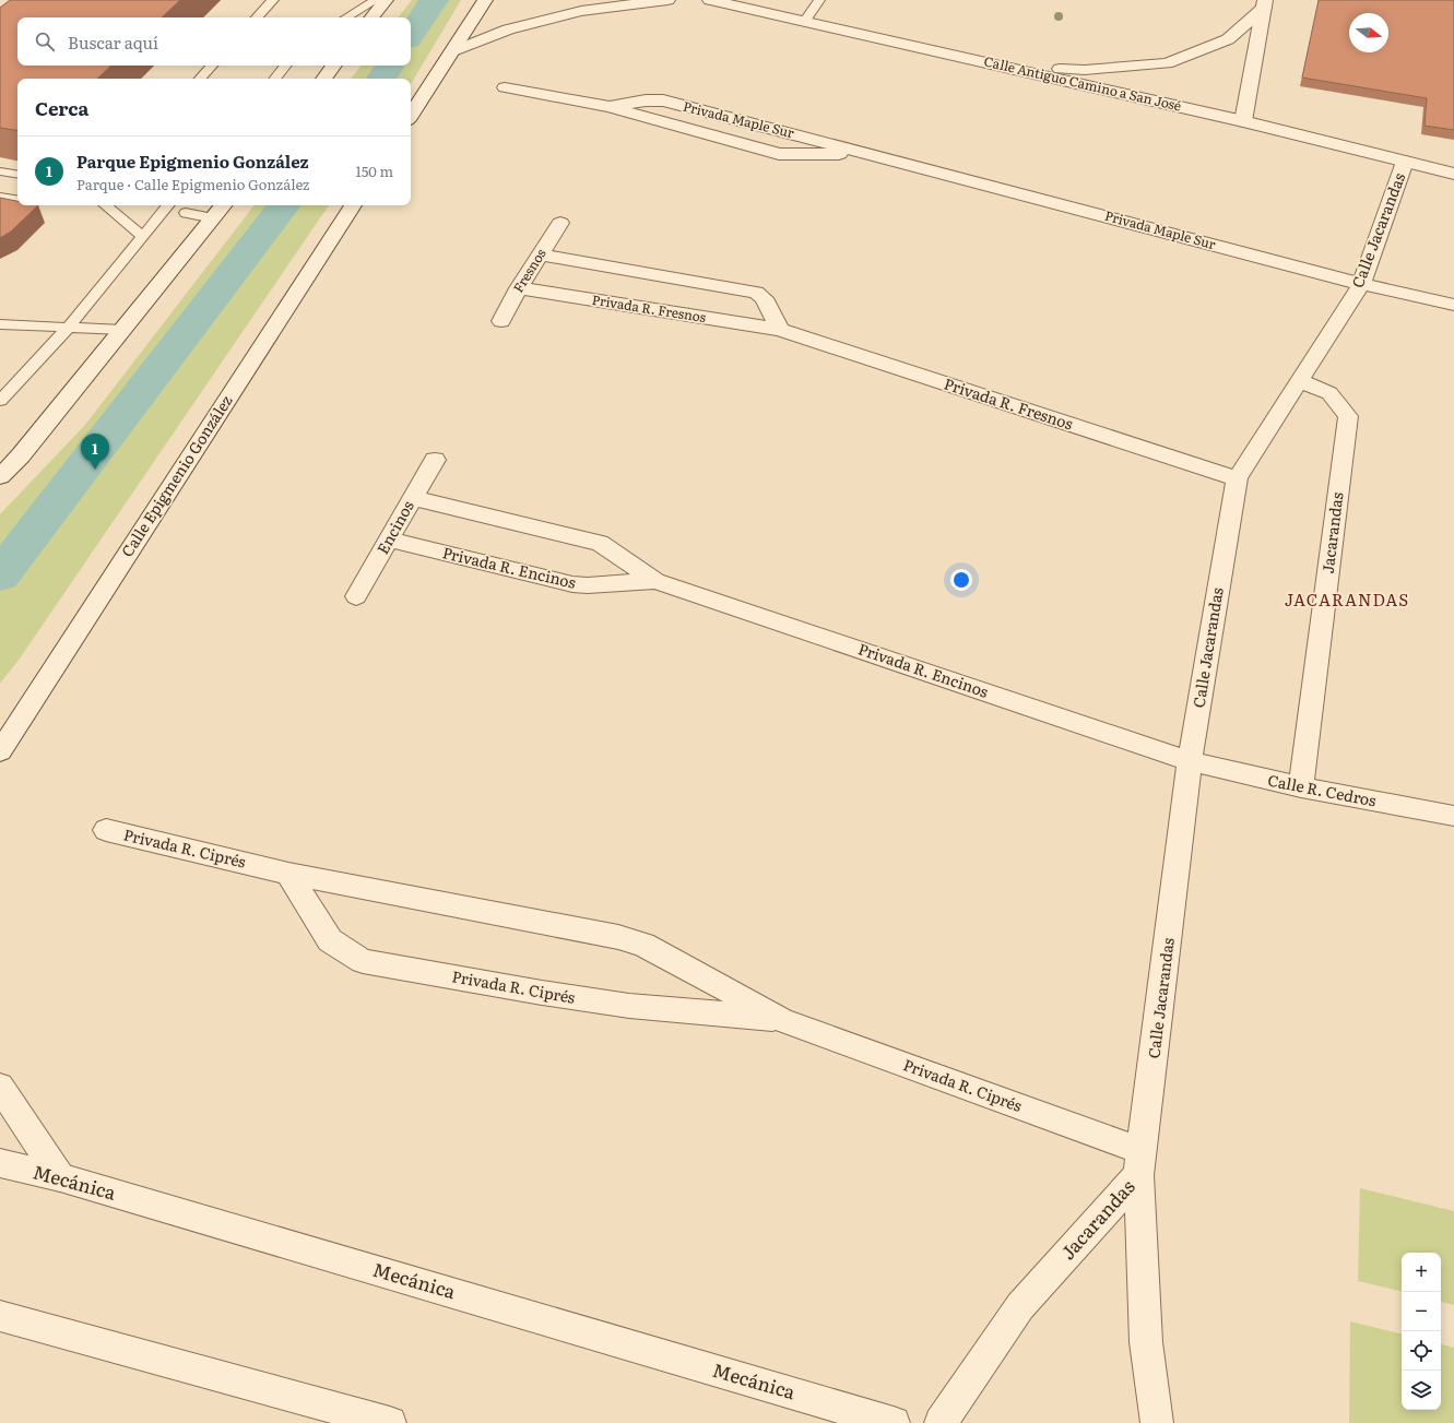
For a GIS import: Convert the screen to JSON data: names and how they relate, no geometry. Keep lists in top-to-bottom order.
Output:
{
  "streets": {
    "street": [
      "Calle Antiguo Camino a San José",
      "Privada Maple Sur",
      "Calle Jacarandas",
      "Fresnos",
      "Privada R. Fresnos",
      "Calle Epigmenio González",
      "Encinos",
      "Jacarandas",
      "Privada R. Encinos",
      "Calle R. Cedros",
      "Privada R. Ciprés",
      "Mecánica"
    ]
  },
  "crossings": [
    ["Calle Antiguo Camino a San José", "Calle Jacarandas"],
    ["Privada Maple Sur", "Calle Jacarandas"],
    ["Calle Jacarandas", "Privada R. Fresnos"],
    ["Calle Jacarandas", "Jacarandas"],
    ["Calle Jacarandas", "Privada R. Encinos"],
    ["Calle Jacarandas", "Calle R. Cedros"],
    ["Calle Jacarandas", "Privada R. Ciprés"],
    ["Fresnos", "Privada R. Fresnos"],
    ["Encinos", "Privada R. Encinos"],
    ["Jacarandas", "Calle R. Cedros"],
    ["Jacarandas", "Privada R. Ciprés"],
    ["Privada R. Encinos", "Calle R. Cedros"]
  ],
  "districts": ["JACARANDAS"],
  "north": "right",
  "page": {
    "search": "Buscar aquí",
    "heading": "Cerca",
    "list": [
      {
        "mark": "1",
        "name": "Parque Epigmenio González",
        "note": "Parque · Calle Epigmenio González",
        "value": "150 m"
      }
    ],
    "pins": "1",
    "map_buttons": ["+", "−"]
  }
}
